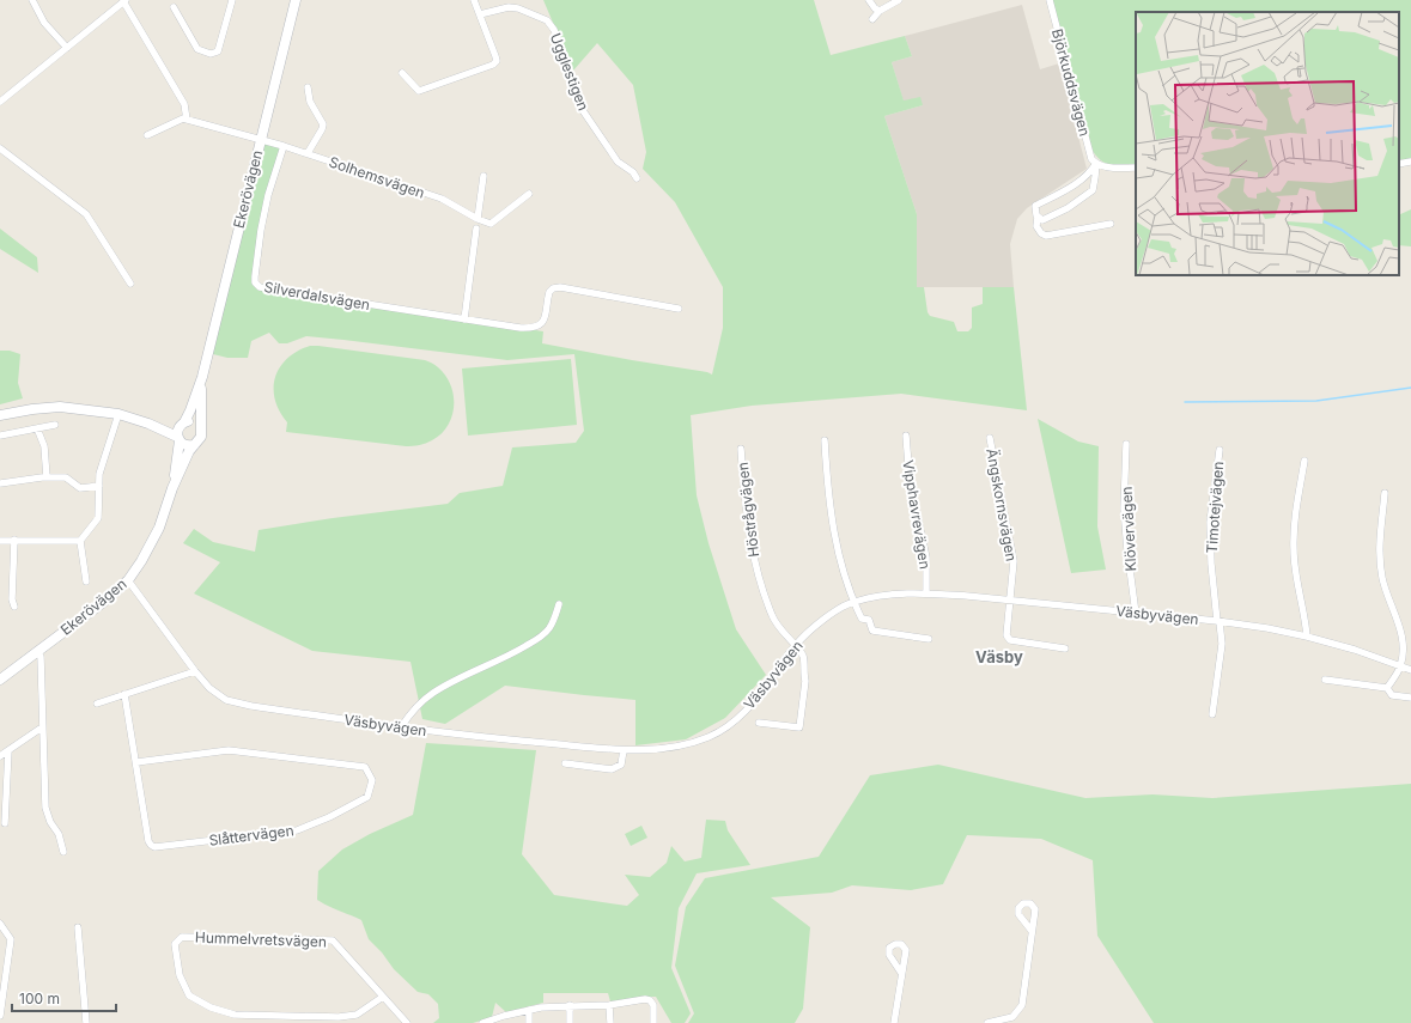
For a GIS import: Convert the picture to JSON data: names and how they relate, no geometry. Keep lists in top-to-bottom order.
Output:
{
  "streets": {
    "main road": ["Ekerövägen"],
    "street": [
      "Ugglestigen",
      "Björkuddsvägen",
      "Solhemsvägen",
      "Silverdalsvägen",
      "Ängskornsvägen",
      "Timotejvägen",
      "Höstrågvägen",
      "Vipphavrevägen",
      "Klövervägen",
      "Väsbyvägen",
      "Slåttervägen",
      "Hummelvretsvägen"
    ]
  },
  "crossings": [
    ["Solhemsvägen", "Ekerövägen"],
    ["Solhemsvägen", "Silverdalsvägen"],
    ["Ekerövägen", "Väsbyvägen"],
    ["Ängskornsvägen", "Väsbyvägen"],
    ["Timotejvägen", "Väsbyvägen"],
    ["Höstrågvägen", "Väsbyvägen"],
    ["Vipphavrevägen", "Väsbyvägen"],
    ["Klövervägen", "Väsbyvägen"]
  ],
  "districts": ["Väsby"],
  "scale_bar": "100 m"
}
